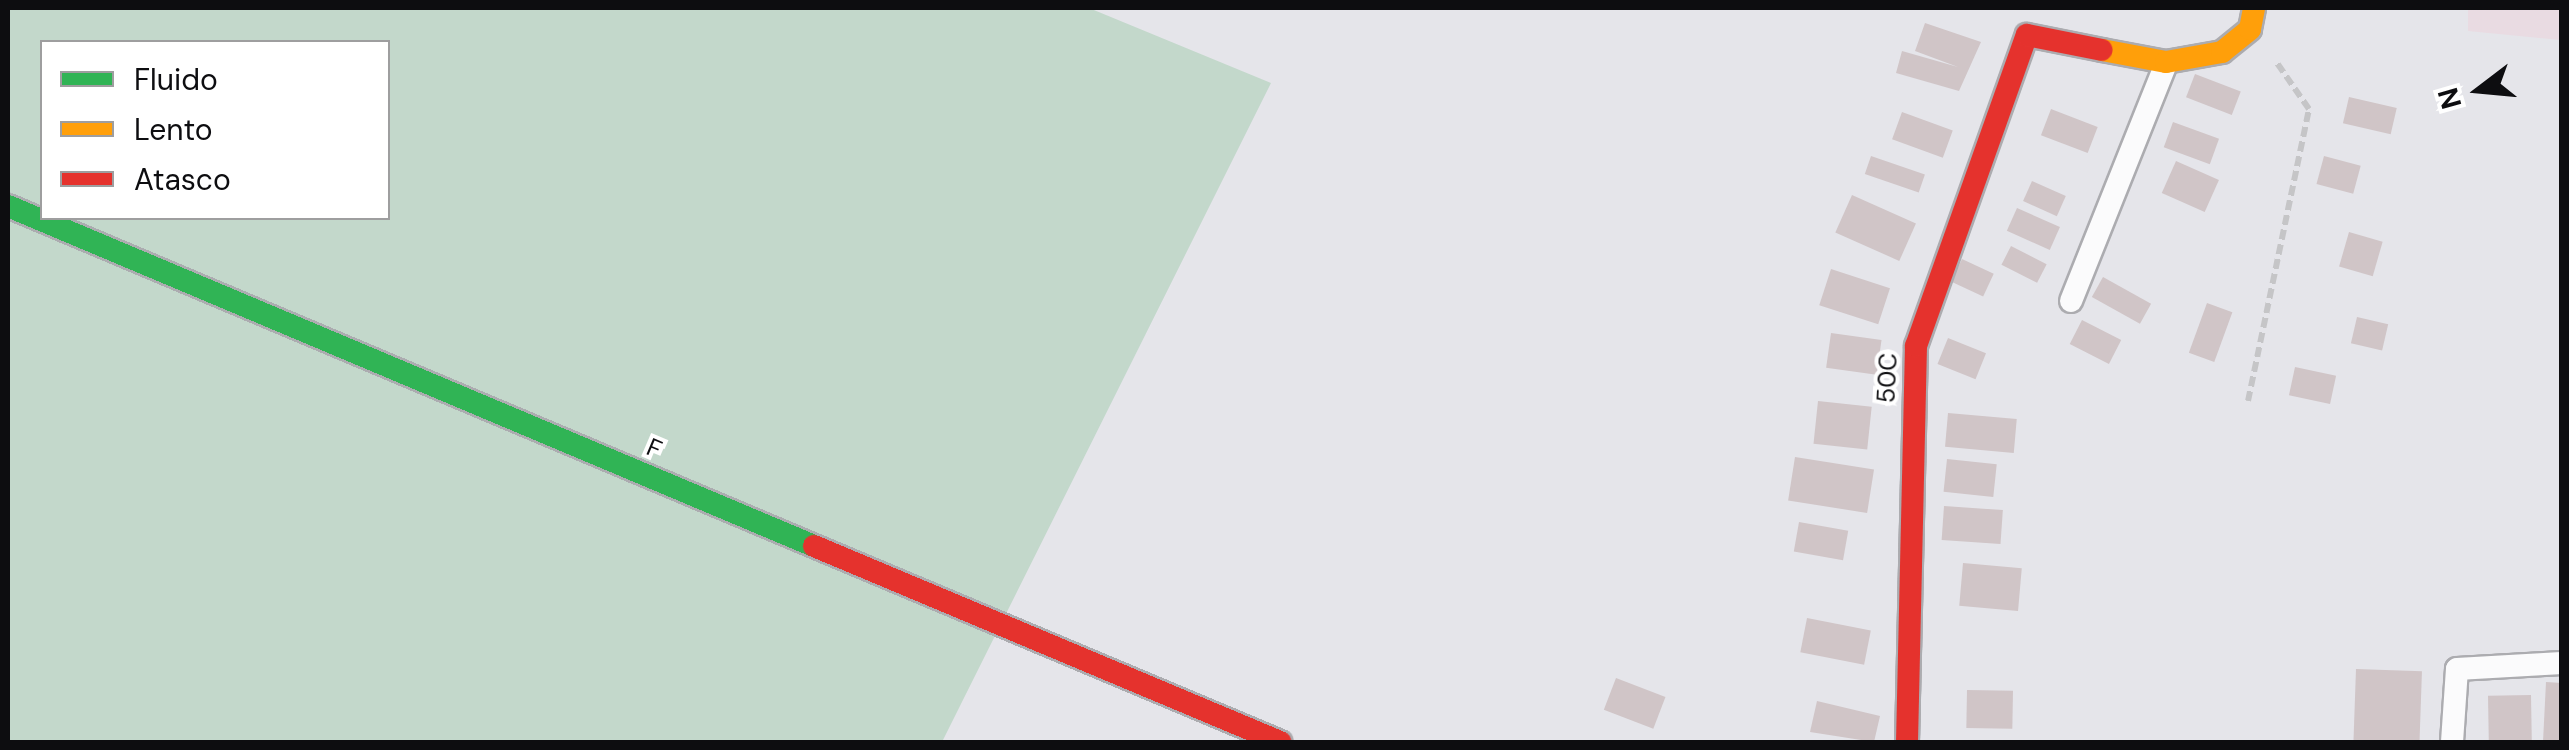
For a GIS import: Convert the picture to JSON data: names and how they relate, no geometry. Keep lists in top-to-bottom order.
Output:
{
  "streets": {
    "street": ["50C", "F"]
  },
  "legend": ["Fluido", "Lento", "Atasco"],
  "north": "left"
}
